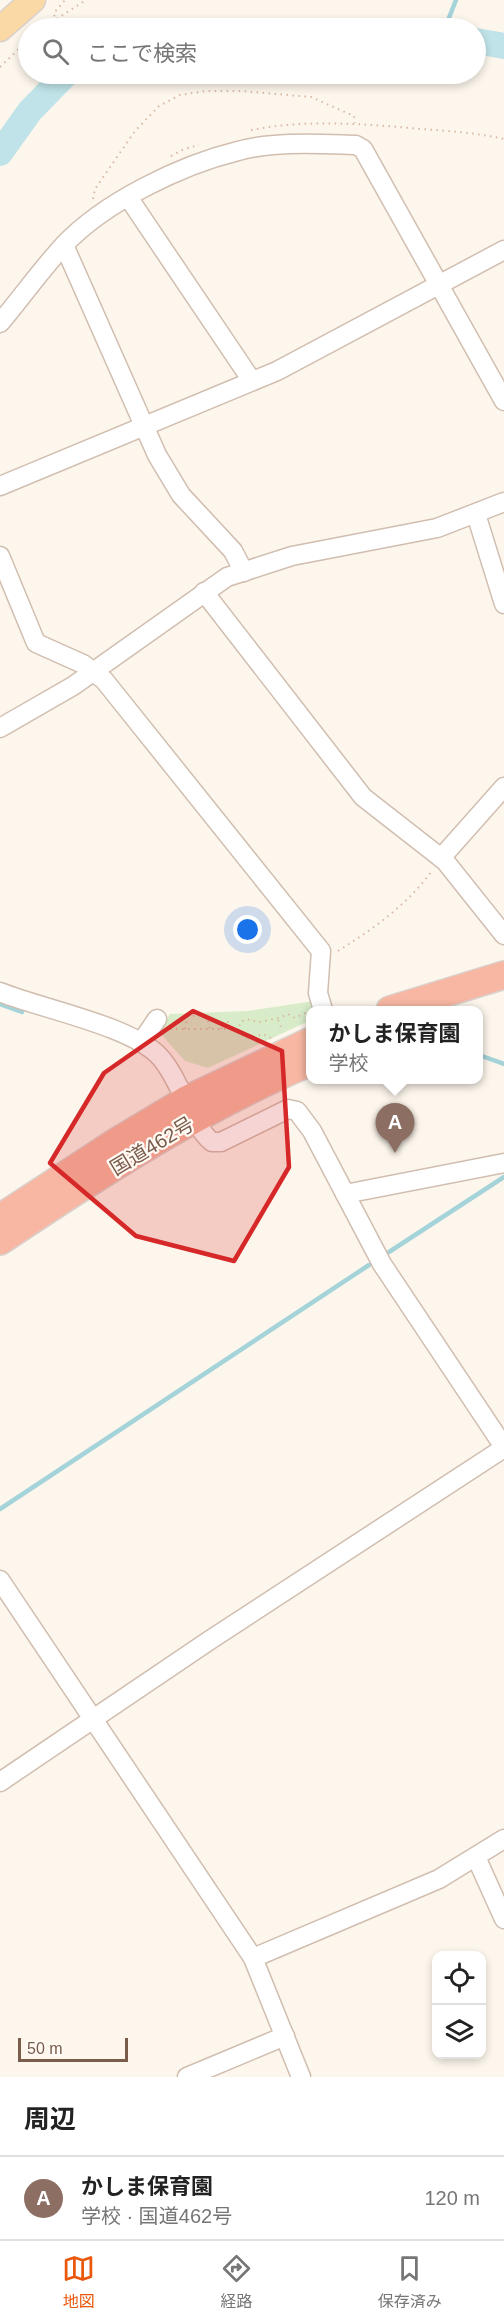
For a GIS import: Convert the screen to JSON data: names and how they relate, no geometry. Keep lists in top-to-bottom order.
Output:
{
  "streets": {
    "highway": ["国道462号"]
  },
  "scale_bar": "50 m",
  "page": {
    "search": "ここで検索",
    "popup": ["かしま保育園", "学校"],
    "pins": "A",
    "scale": "50 m",
    "heading": "周辺",
    "list": [
      {
        "mark": "A",
        "name": "かしま保育園",
        "note": "学校 · 国道462号",
        "value": "120 m"
      }
    ],
    "nav": ["地図", "経路", "保存済み"]
  }
}
